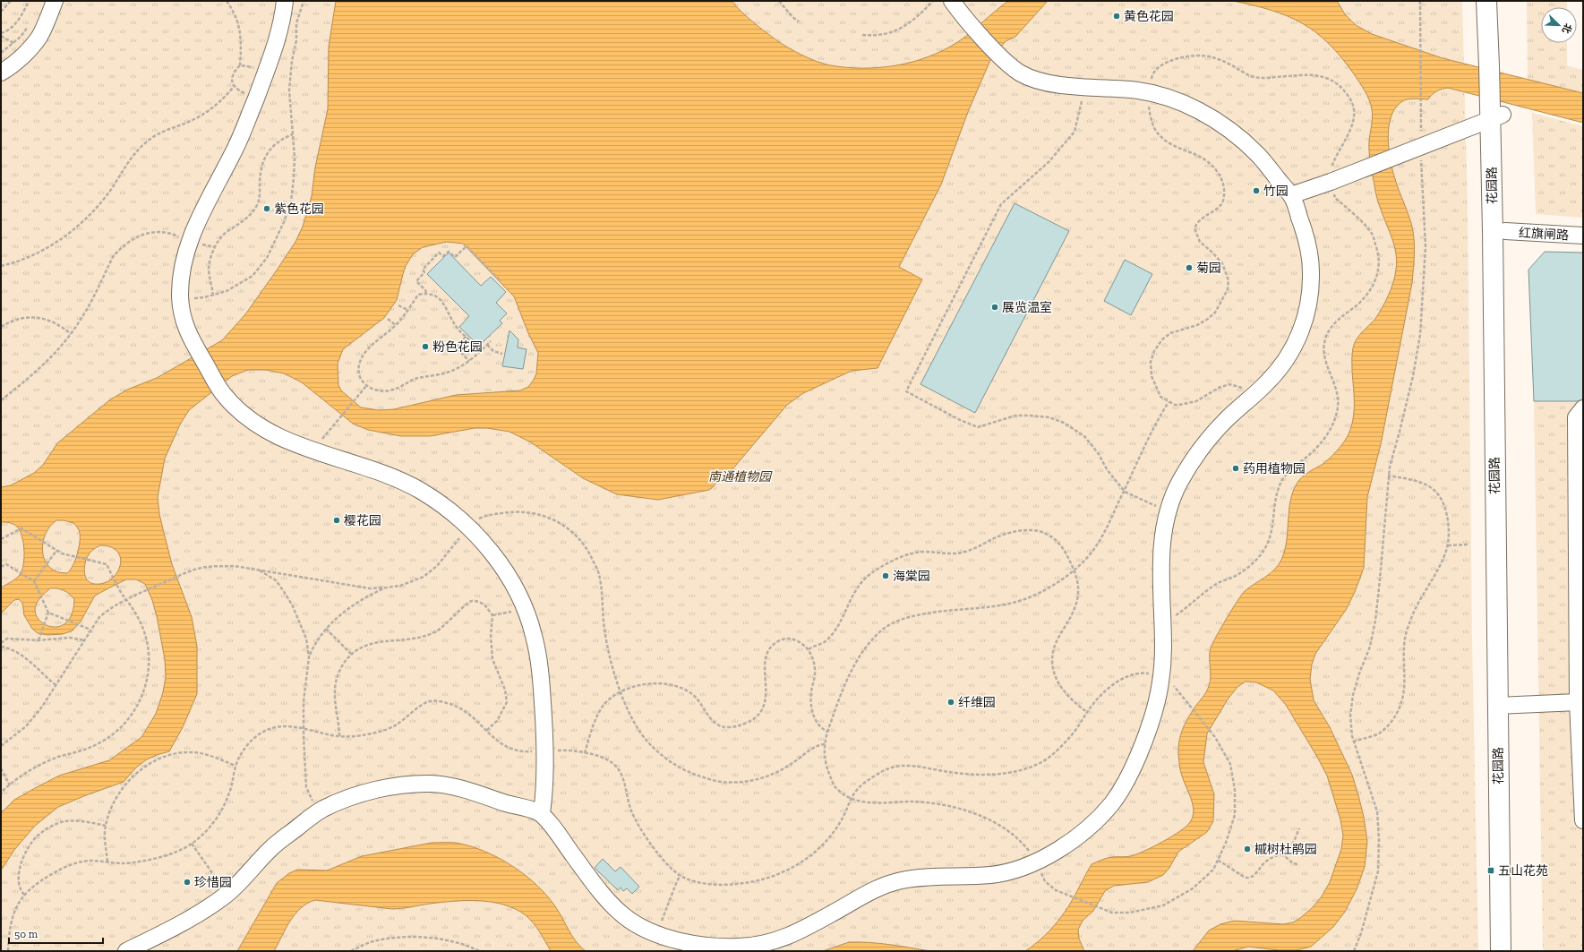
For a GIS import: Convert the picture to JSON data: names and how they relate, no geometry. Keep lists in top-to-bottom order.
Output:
{
  "streets": {
    "main road": ["花园路"],
    "street": ["红旗闸路"]
  },
  "crossings": [
    ["花园路", "红旗闸路"]
  ],
  "parks": ["南通植物园"],
  "places": {
    "other": [
      "黄色花园",
      "竹园",
      "紫色花园",
      "菊园",
      "展览温室",
      "粉色花园",
      "药用植物园",
      "樱花园",
      "海棠园",
      "纤维园",
      "槭树杜鹃园",
      "珍惜园"
    ],
    "transit": ["五山花苑"]
  },
  "scale_bar": "50 m",
  "north": "bottom right"
}
